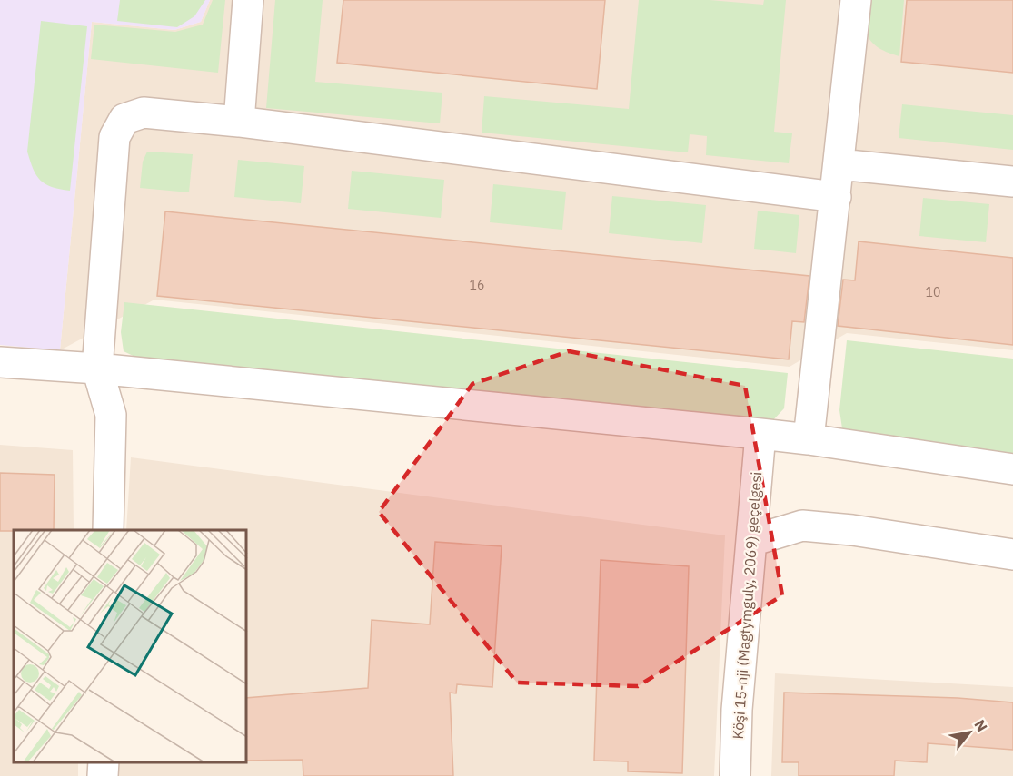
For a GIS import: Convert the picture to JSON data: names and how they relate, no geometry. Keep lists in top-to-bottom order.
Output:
{
  "streets": {
    "street": ["Köşi 15-nji (Magtymguly, 2069) geçelgesi"]
  },
  "house_numbers": ["16", "10"],
  "north": "top right"
}
